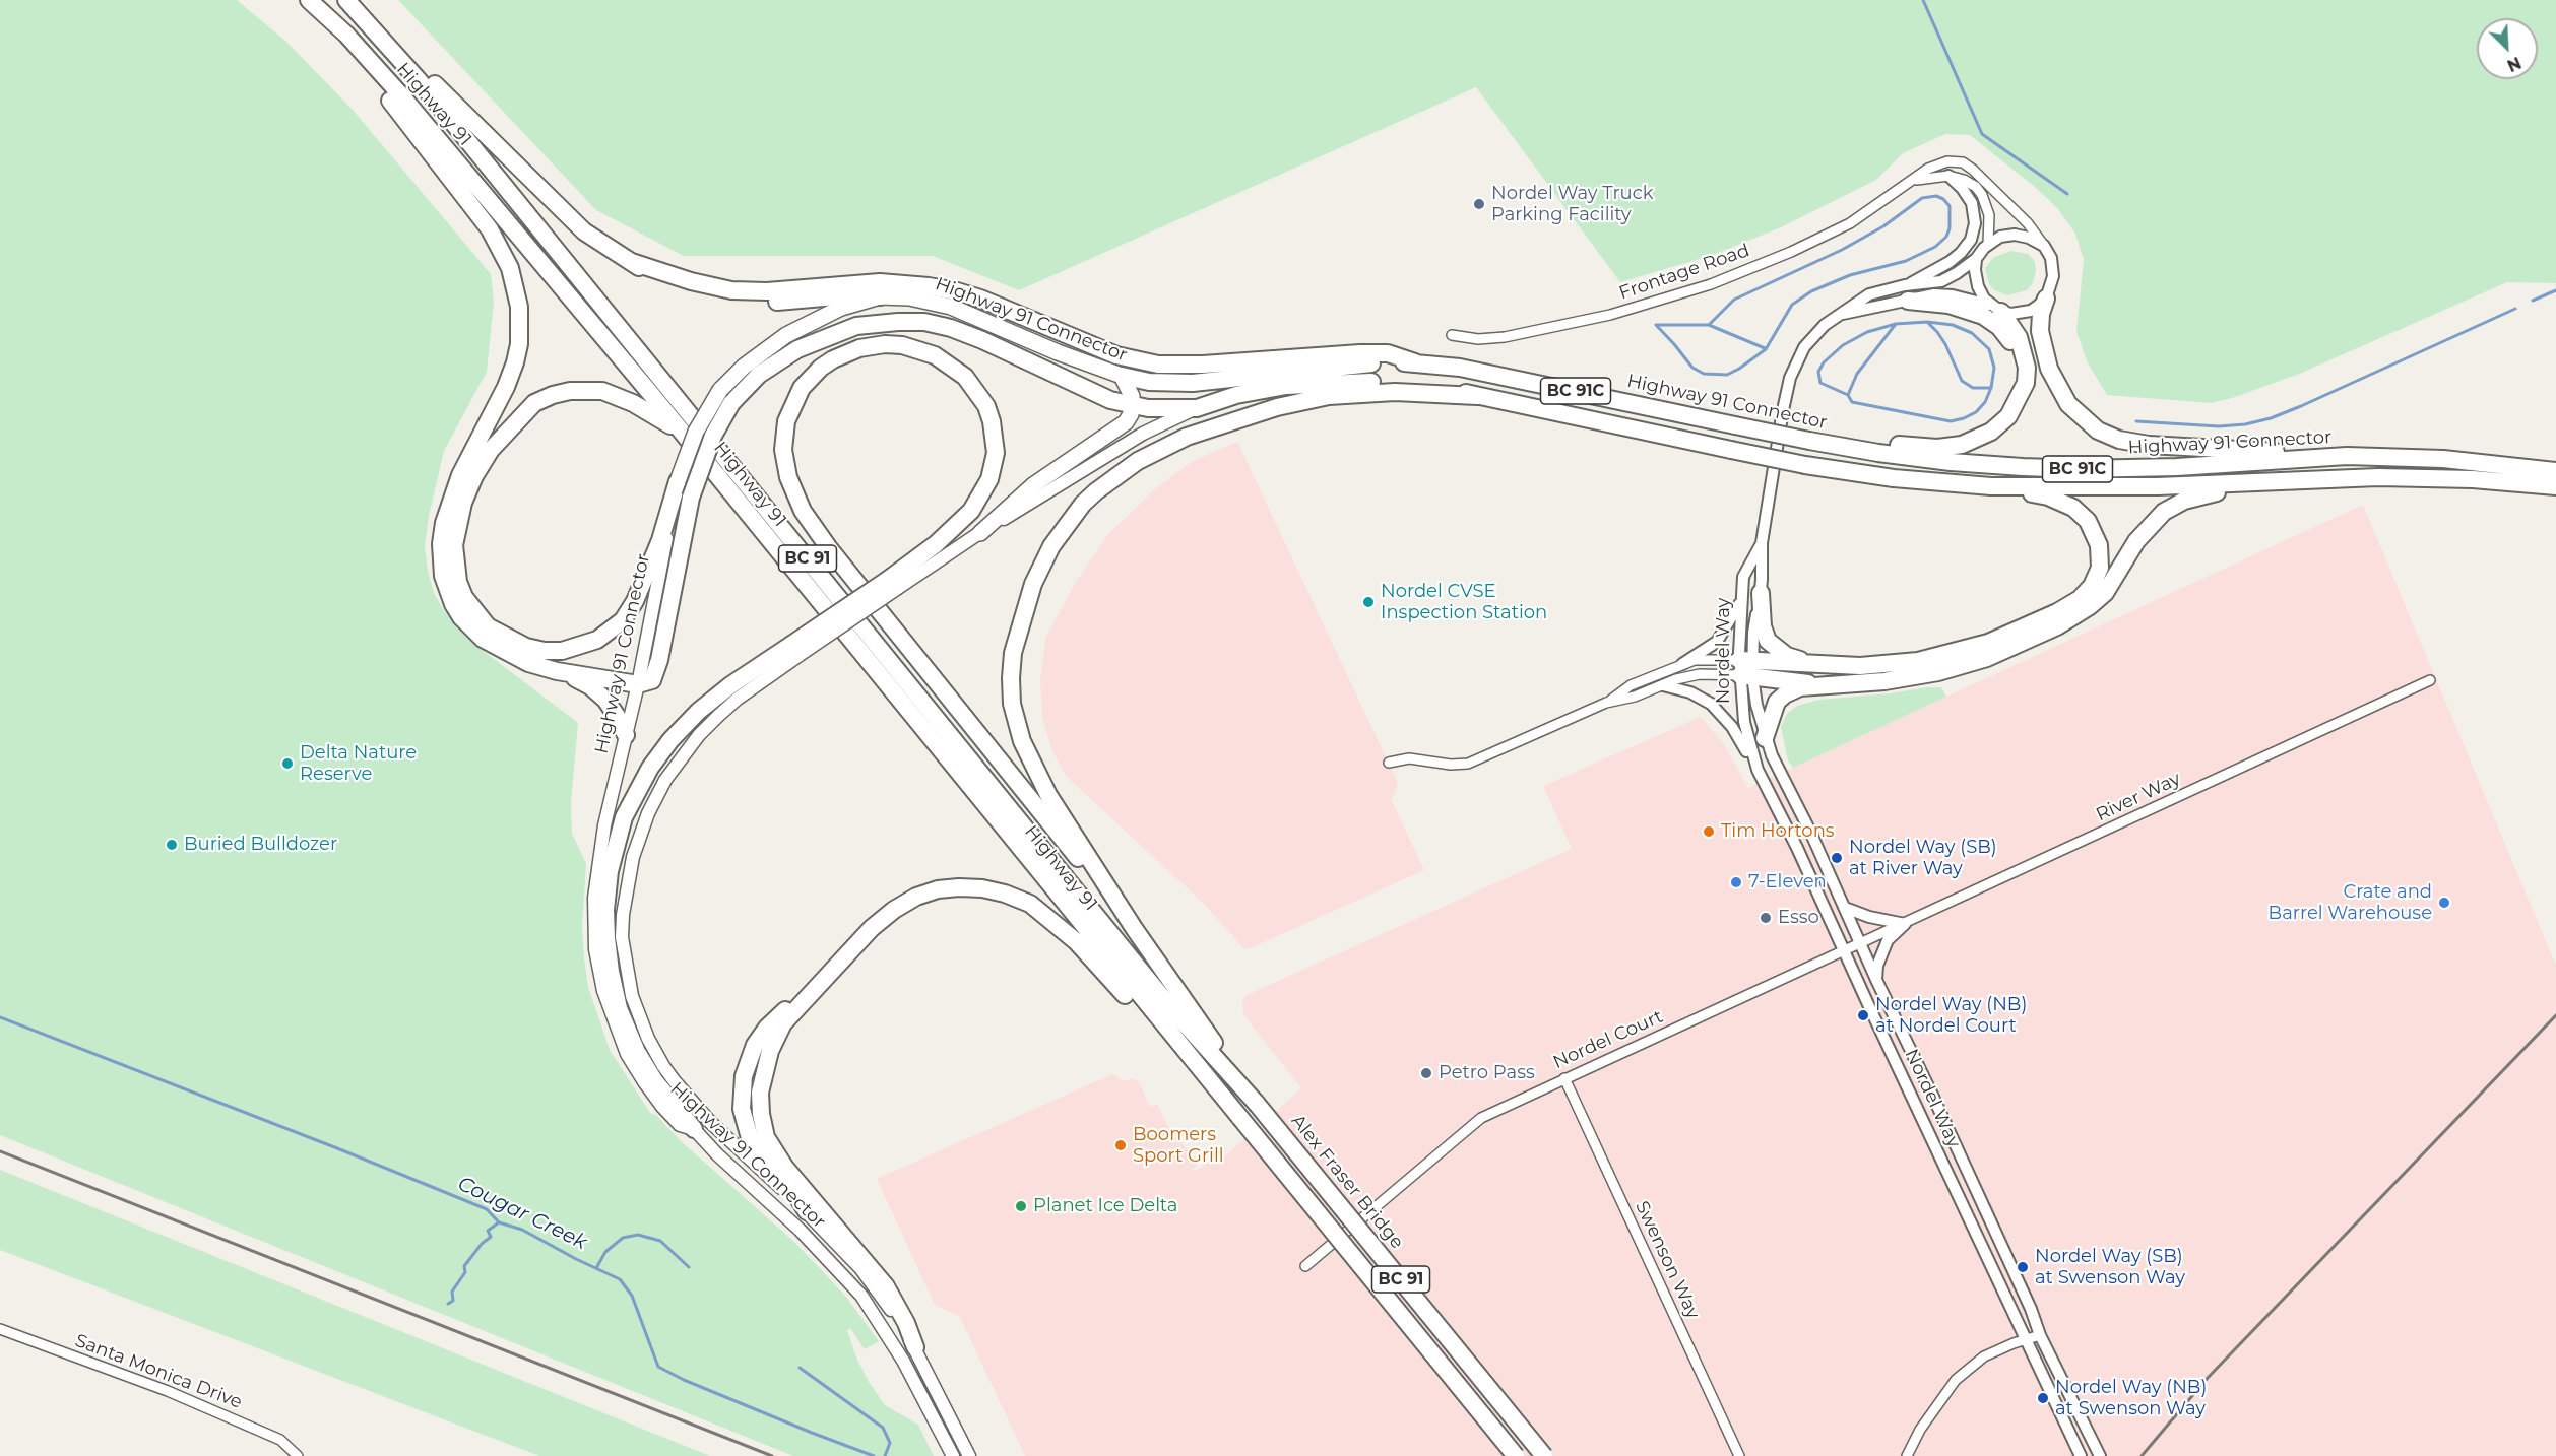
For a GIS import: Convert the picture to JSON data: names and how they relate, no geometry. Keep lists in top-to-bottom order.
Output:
{
  "streets": {
    "highway": [
      "Highway 91",
      "Highway 91 Connector",
      "BC 91C",
      "BC 91",
      "Alex Fraser Bridge"
    ],
    "street": [
      "Frontage Road",
      "Nordel Way",
      "River Way",
      "Nordel Court",
      "Swenson Way",
      "Santa Monica Drive"
    ]
  },
  "crossings": [
    ["Highway 91", "Alex Fraser Bridge"],
    ["Frontage Road", "Nordel Way"],
    ["Nordel Way", "River Way"],
    ["Nordel Way", "Nordel Court"],
    ["River Way", "Nordel Court"],
    ["Nordel Court", "Swenson Way"]
  ],
  "water": ["Cougar Creek"],
  "places": [
    "Nordel Way Truck Parking Facility",
    "Nordel CVSE Inspection Station",
    "Delta Nature Reserve",
    "Tim Hortons",
    "Buried Bulldozer",
    "Nordel Way (SB) at River Way",
    "7-Eleven",
    "Crate and Barrel Warehouse",
    "Esso",
    "Nordel Way (NB) at Nordel Court",
    "Petro Pass",
    "Boomers Sport Grill",
    "Planet Ice Delta",
    "Nordel Way (SB) at Swenson Way",
    "Nordel Way (NB) at Swenson Way"
  ],
  "north": "bottom right"
}
